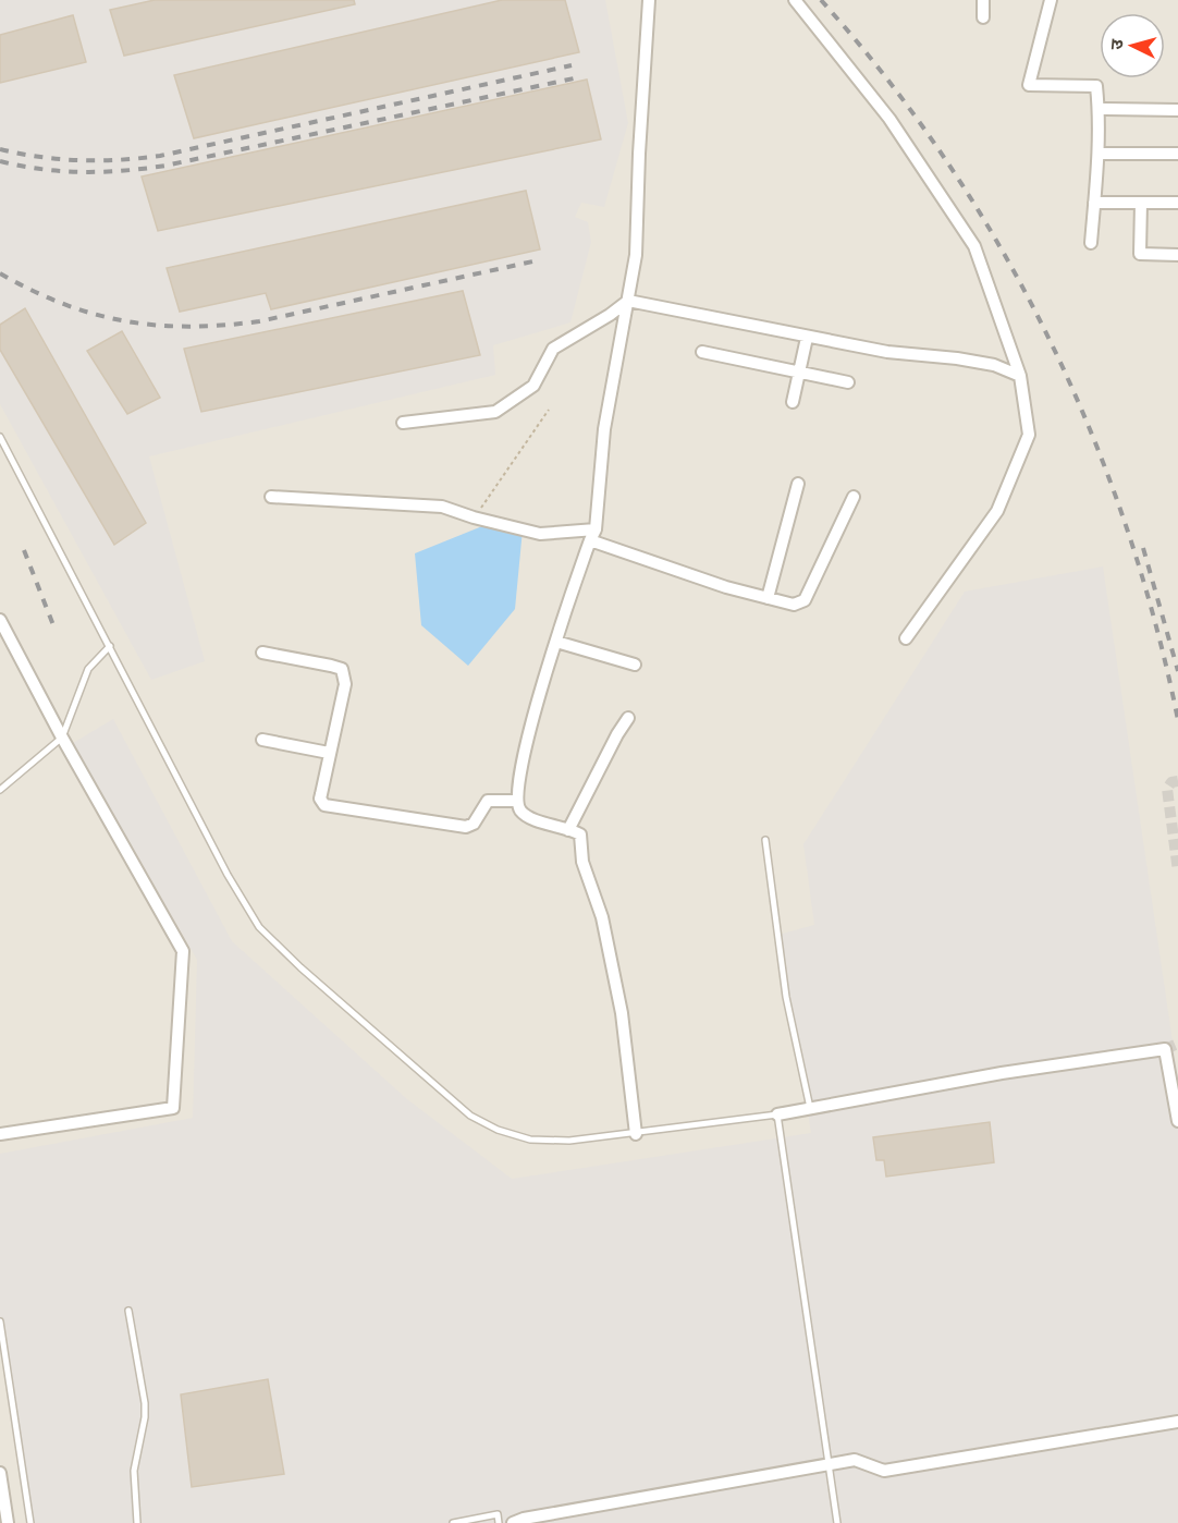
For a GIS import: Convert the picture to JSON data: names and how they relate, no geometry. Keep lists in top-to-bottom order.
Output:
{
  "north": "left"
}
